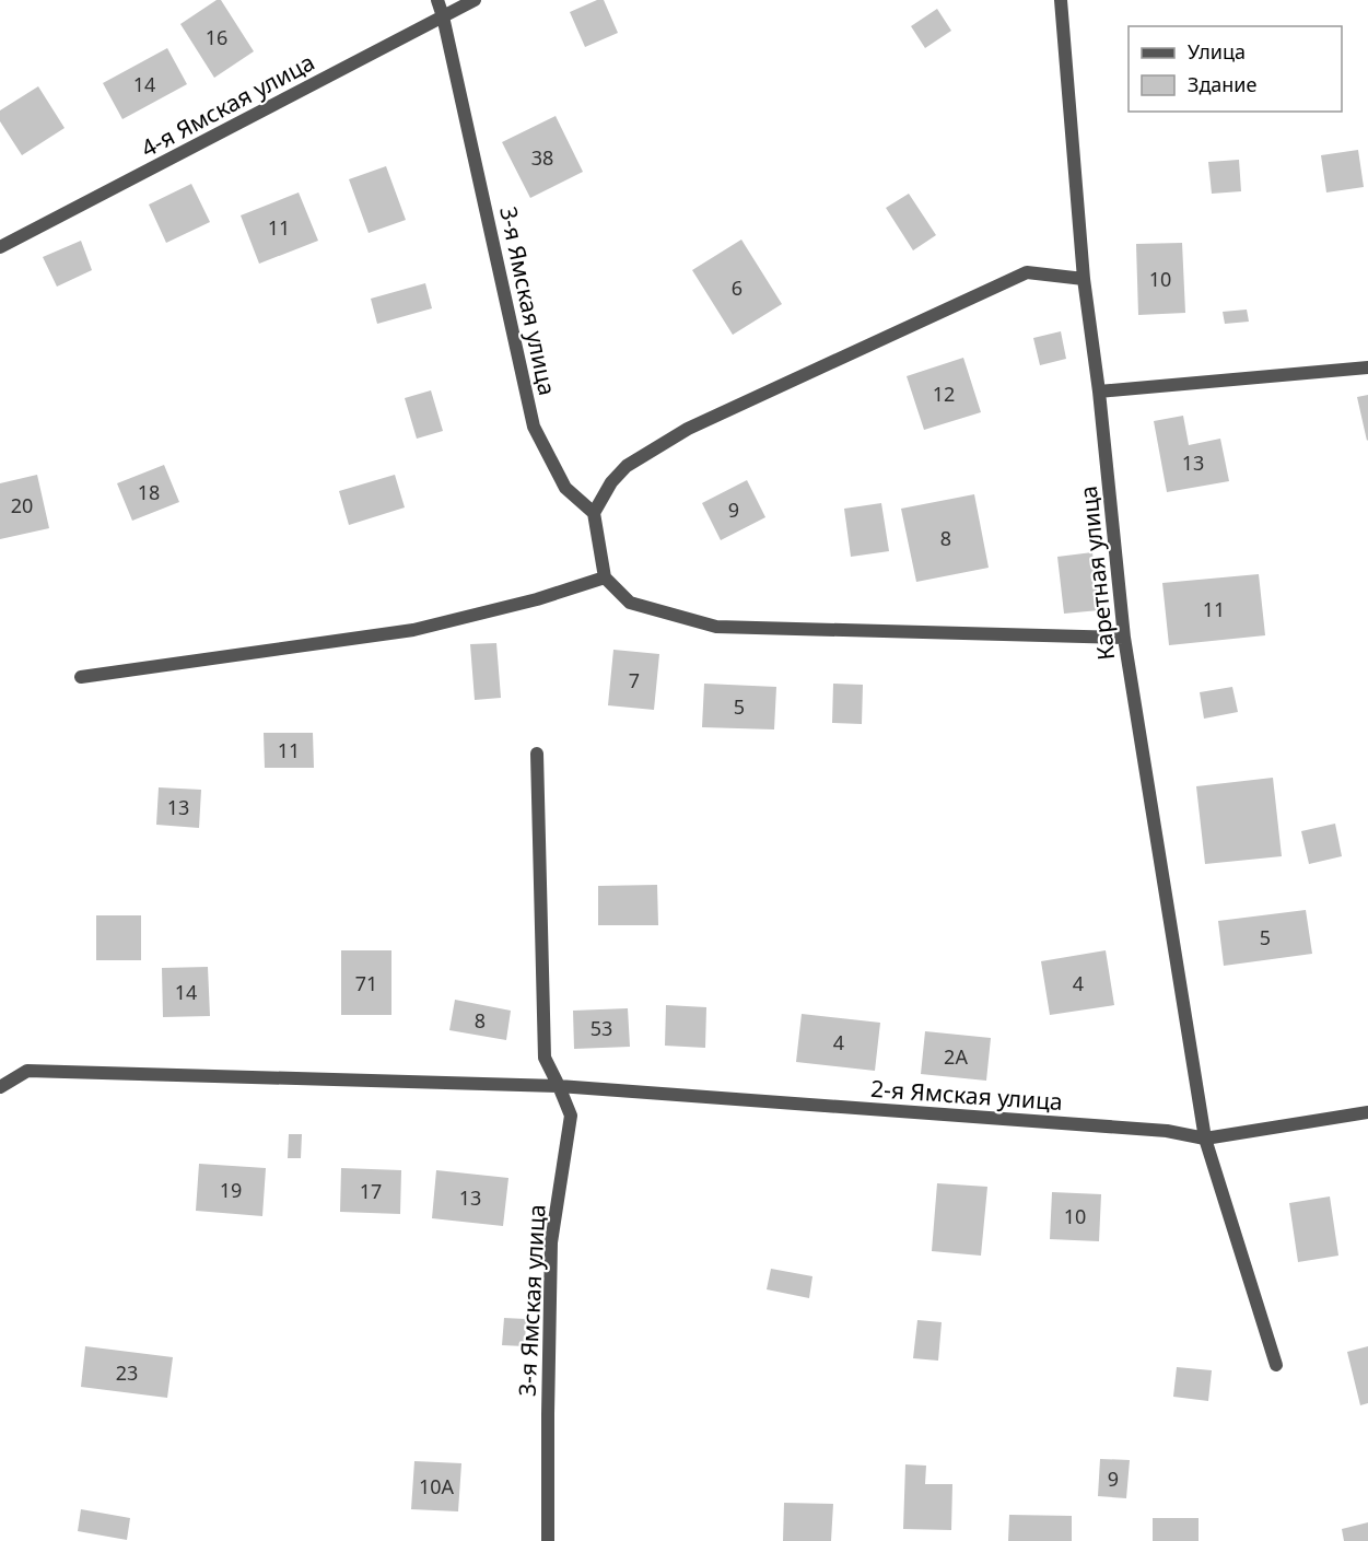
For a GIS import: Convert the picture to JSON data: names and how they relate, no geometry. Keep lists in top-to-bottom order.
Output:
{
  "streets": {
    "street": [
      "4-я Ямская улица",
      "3-я Ямская улица",
      "Каретная улица",
      "2-я Ямская улица"
    ]
  },
  "crossings": [
    ["4-я Ямская улица", "3-я Ямская улица"],
    ["3-я Ямская улица", "2-я Ямская улица"],
    ["Каретная улица", "2-я Ямская улица"]
  ],
  "house_numbers": [
    "16",
    "14",
    "38",
    "11",
    "10",
    "6",
    "12",
    "13",
    "18",
    "20",
    "9",
    "8",
    "11",
    "7",
    "5",
    "11",
    "13",
    "5",
    "71",
    "4",
    "14",
    "8",
    "53",
    "4",
    "2А",
    "19",
    "17",
    "13",
    "10",
    "23",
    "9",
    "10А"
  ],
  "legend": ["Улица", "Здание"]
}
